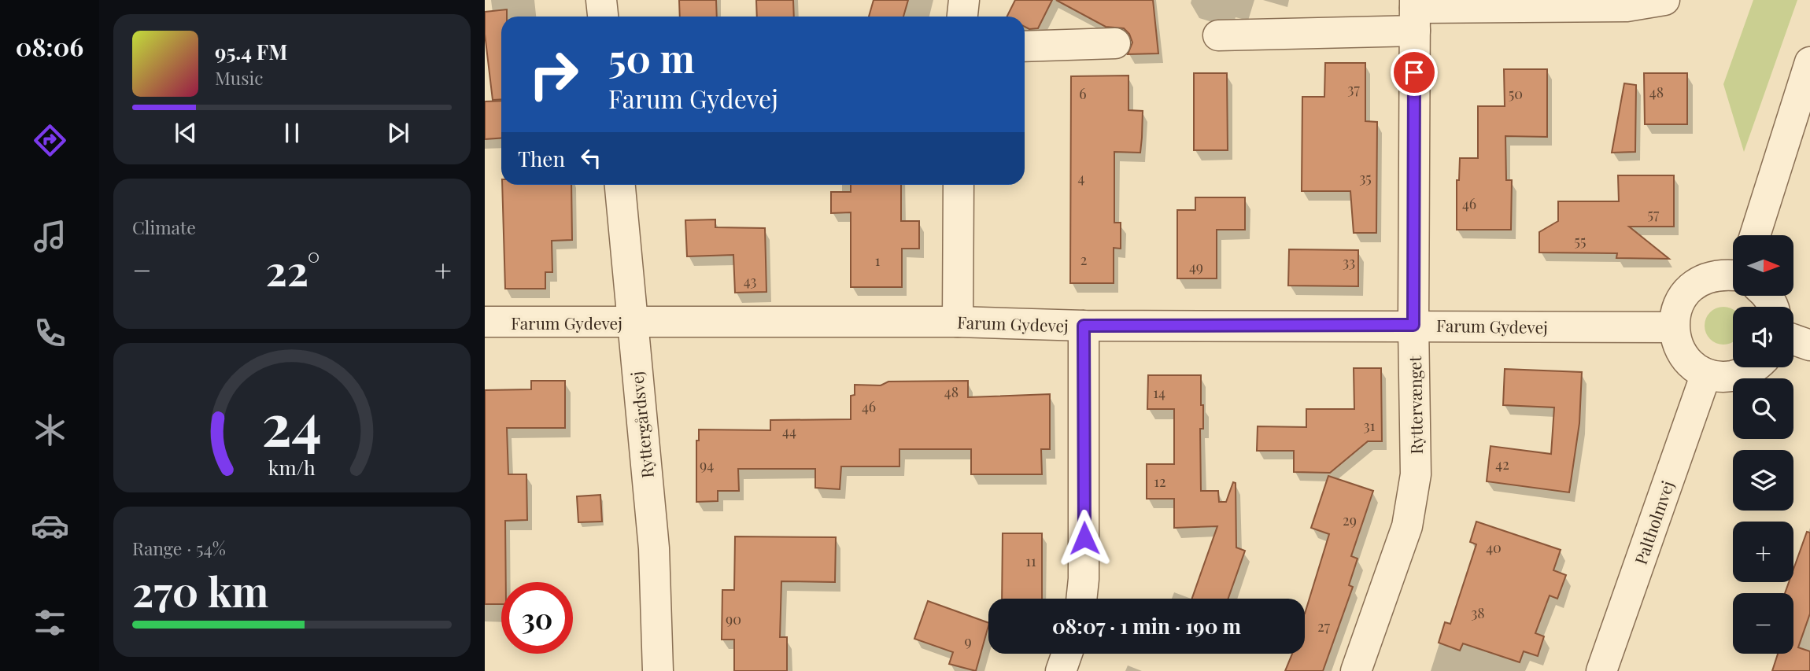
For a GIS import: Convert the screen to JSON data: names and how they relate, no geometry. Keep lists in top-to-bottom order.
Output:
{
  "streets": {
    "street": [
      "Farum Gydevej",
      "Ryttervænget",
      "Ryttergårdsvej",
      "Paltholmvej"
    ]
  },
  "crossings": [
    ["Farum Gydevej", "Ryttervænget"],
    ["Farum Gydevej", "Ryttergårdsvej"]
  ],
  "house_numbers": [
    "37",
    "48",
    "6",
    "50",
    "4",
    "35",
    "46",
    "57",
    "55",
    "2",
    "1",
    "33",
    "49",
    "43",
    "48",
    "14",
    "46",
    "31",
    "44",
    "42",
    "94",
    "12",
    "29",
    "40",
    "11",
    "38",
    "90",
    "27",
    "9"
  ],
  "north": "right",
  "page": {
    "tabs": "08:06",
    "turn": ["50 m", "Farum Gydevej"],
    "song": ["95.4 FM", "Music"],
    "then": "Then",
    "tile": [
      "Climate",
      ["Range · 54%", "270 km"]
    ],
    "map_buttons": ["+", "−"],
    "heat": ["−", "22°", "+"],
    "limit": "30",
    "trip": "08:07 · 1 min · 190 m",
    "gauge": ["24", "km/h"]
  }
}
